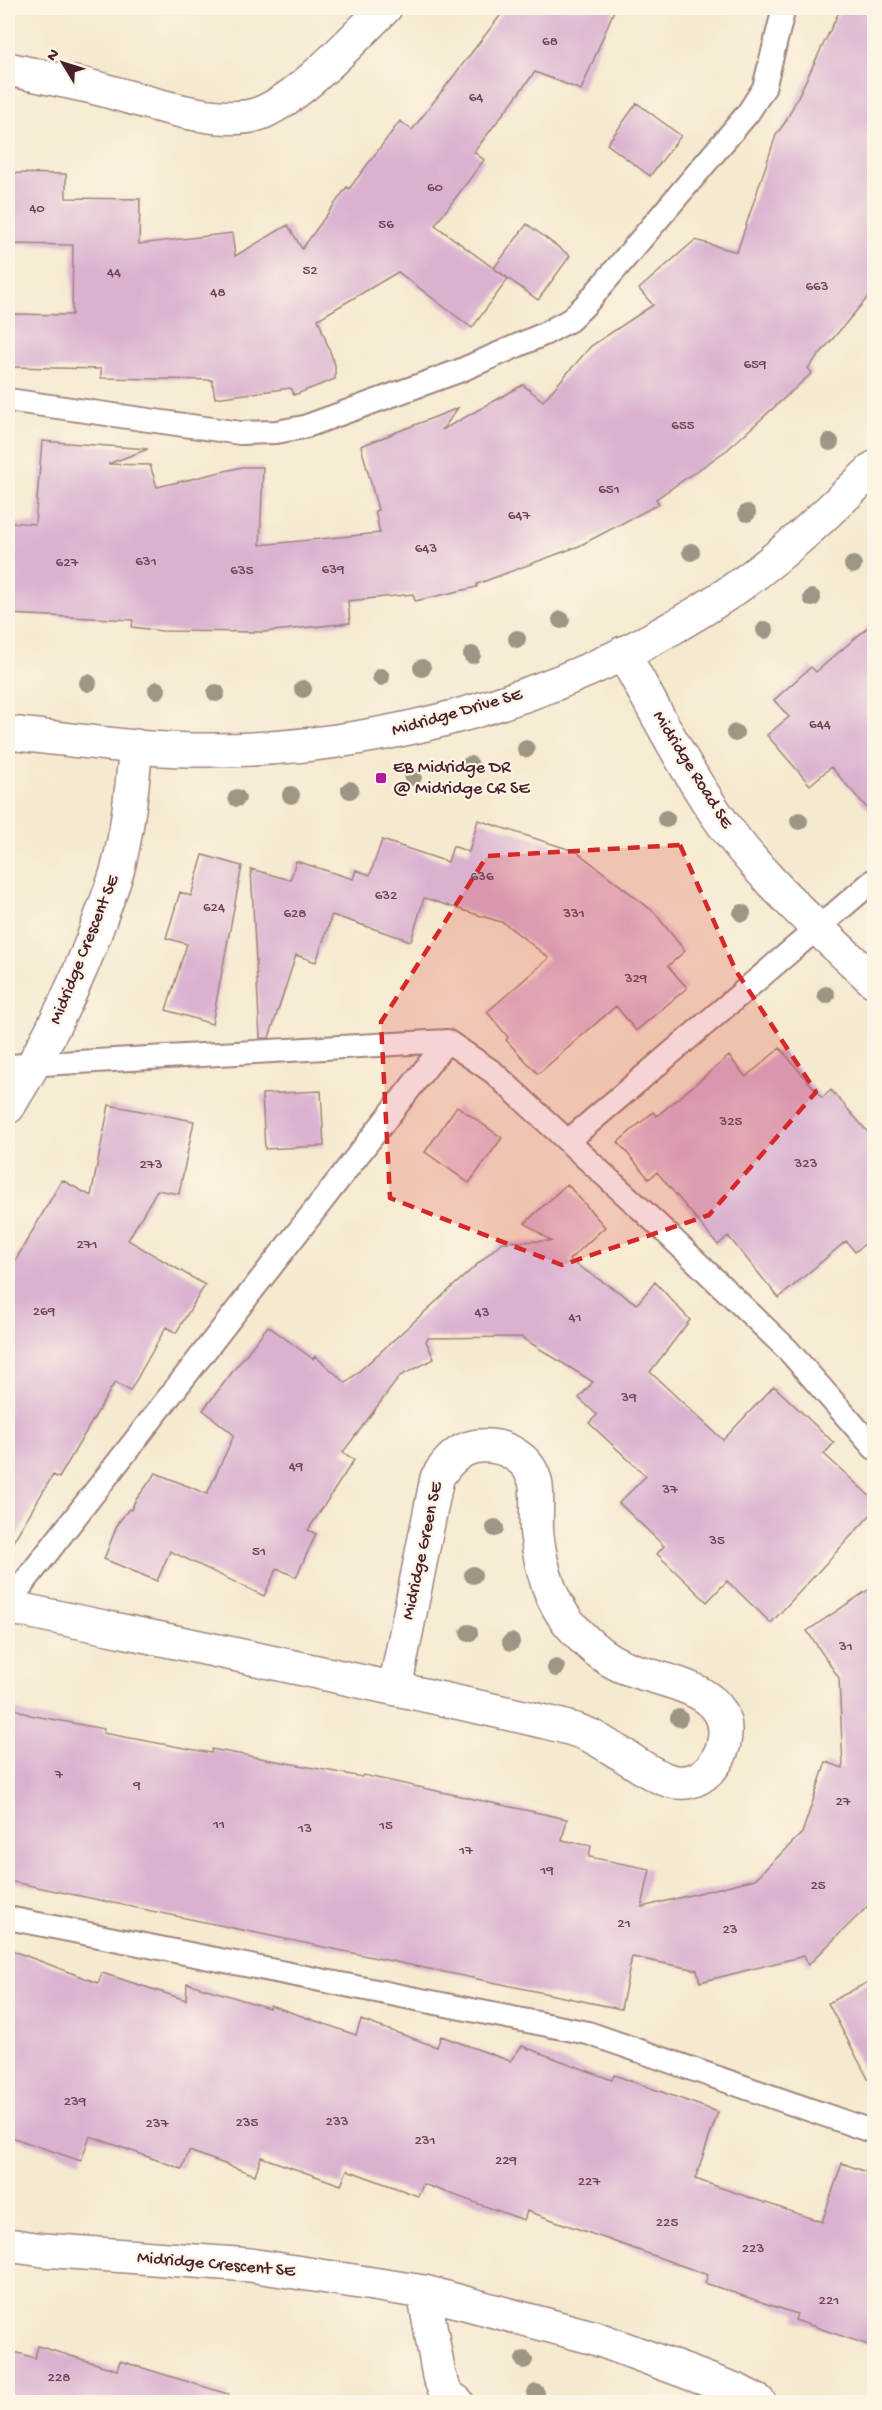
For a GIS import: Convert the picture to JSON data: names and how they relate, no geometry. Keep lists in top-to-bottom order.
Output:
{
  "streets": {
    "street": [
      "Midridge Drive SE",
      "Midridge Road SE",
      "Midridge Crescent SE",
      "Midridge Green SE"
    ]
  },
  "crossings": [
    ["Midridge Drive SE", "Midridge Road SE"],
    ["Midridge Drive SE", "Midridge Crescent SE"]
  ],
  "places": {
    "transit": ["EB Midridge DR @ Midridge CR SE"]
  },
  "house_numbers": [
    "68",
    "64",
    "60",
    "40",
    "56",
    "52",
    "44",
    "663",
    "48",
    "659",
    "655",
    "651",
    "647",
    "643",
    "631",
    "627",
    "639",
    "635",
    "644",
    "636",
    "632",
    "624",
    "628",
    "331",
    "329",
    "325",
    "323",
    "273",
    "271",
    "269",
    "43",
    "41",
    "39",
    "49",
    "37",
    "35",
    "51",
    "31",
    "7",
    "9",
    "27",
    "11",
    "15",
    "13",
    "17",
    "19",
    "25",
    "21",
    "23",
    "239",
    "233",
    "235",
    "237",
    "231",
    "229",
    "227",
    "225",
    "223",
    "221",
    "228"
  ],
  "north": "top left"
}
